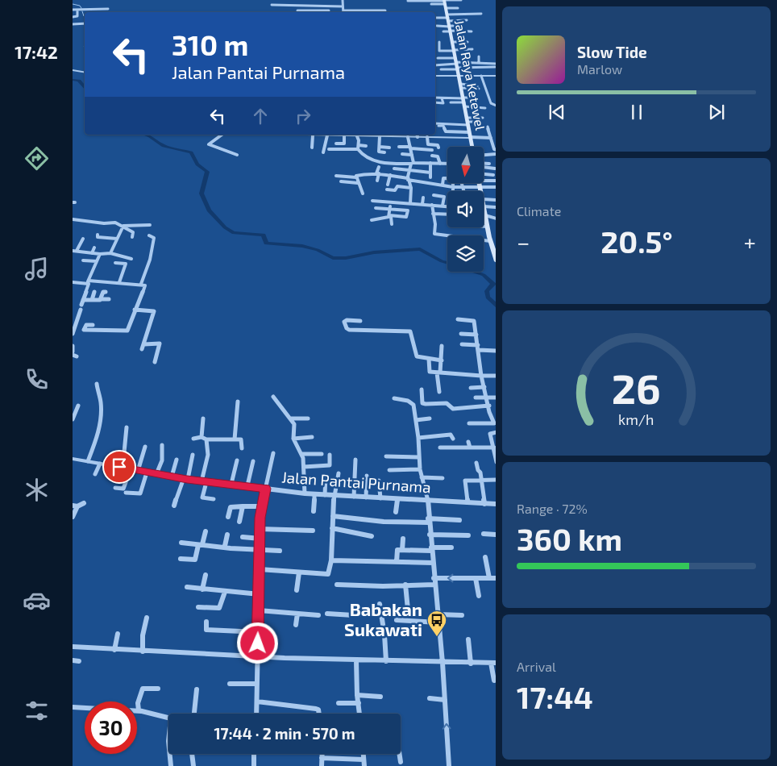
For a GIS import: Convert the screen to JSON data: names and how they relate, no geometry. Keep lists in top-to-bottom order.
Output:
{
  "streets": {
    "main road": ["Jalan Raya Ketewel"],
    "street": ["Jalan Pantai Purnama"]
  },
  "places": {
    "bus stop": ["Babakan Sukawati"]
  },
  "north": "bottom",
  "page": {
    "tabs": "17:42",
    "turn": ["310 m", "Jalan Pantai Purnama"],
    "song": ["Slow Tide", "Marlow"],
    "tile": [
      "Climate",
      ["Range · 72%", "360 km"],
      ["Arrival", "17:44"]
    ],
    "heat": ["−", "20.5°", "+"],
    "limit": "30",
    "trip": "17:44 · 2 min · 570 m",
    "gauge": ["26", "km/h"]
  }
}
